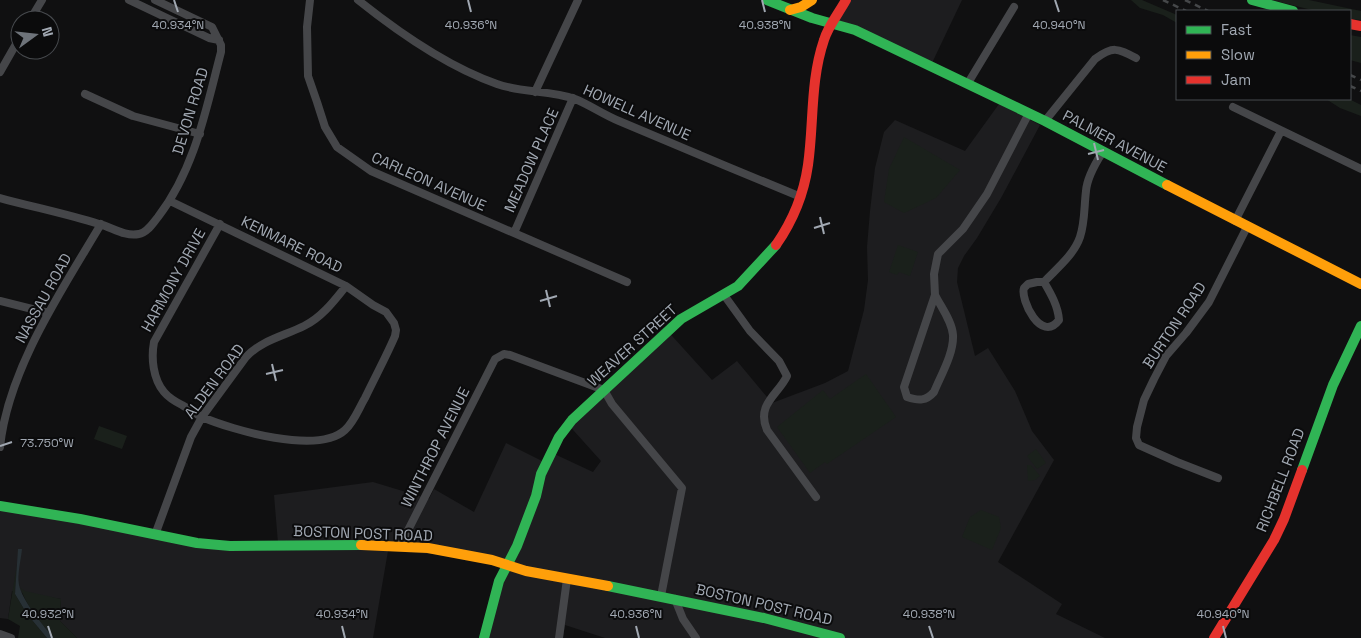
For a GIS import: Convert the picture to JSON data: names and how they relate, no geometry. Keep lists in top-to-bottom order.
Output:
{
  "streets": {
    "main road": [
      "PALMER AVENUE",
      "WEAVER STREET",
      "RICHBELL ROAD",
      "BOSTON POST ROAD"
    ],
    "street": [
      "DEVON ROAD",
      "HOWELL AVENUE",
      "MEADOW PLACE",
      "CARLEON AVENUE",
      "KENMARE ROAD",
      "HARMONY DRIVE",
      "NASSAU ROAD",
      "BURTON ROAD",
      "ALDEN ROAD",
      "WINTHROP AVENUE"
    ]
  },
  "crossings": [
    ["DEVON ROAD", "KENMARE ROAD"],
    ["DEVON ROAD", "NASSAU ROAD"],
    ["HOWELL AVENUE", "MEADOW PLACE"],
    ["HOWELL AVENUE", "WEAVER STREET"],
    ["PALMER AVENUE", "BURTON ROAD"],
    ["PALMER AVENUE", "WEAVER STREET"],
    ["MEADOW PLACE", "CARLEON AVENUE"],
    ["KENMARE ROAD", "HARMONY DRIVE"],
    ["KENMARE ROAD", "ALDEN ROAD"],
    ["HARMONY DRIVE", "ALDEN ROAD"],
    ["WEAVER STREET", "WINTHROP AVENUE"],
    ["WEAVER STREET", "BOSTON POST ROAD"],
    ["ALDEN ROAD", "BOSTON POST ROAD"],
    ["WINTHROP AVENUE", "BOSTON POST ROAD"]
  ],
  "legend": ["Fast", "Slow", "Jam"],
  "north": "right",
  "coordinates": [
    "40.934°N",
    "40.936°N",
    "40.938°N",
    "40.940°N",
    "73.750°W",
    "40.932°N"
  ]
}
